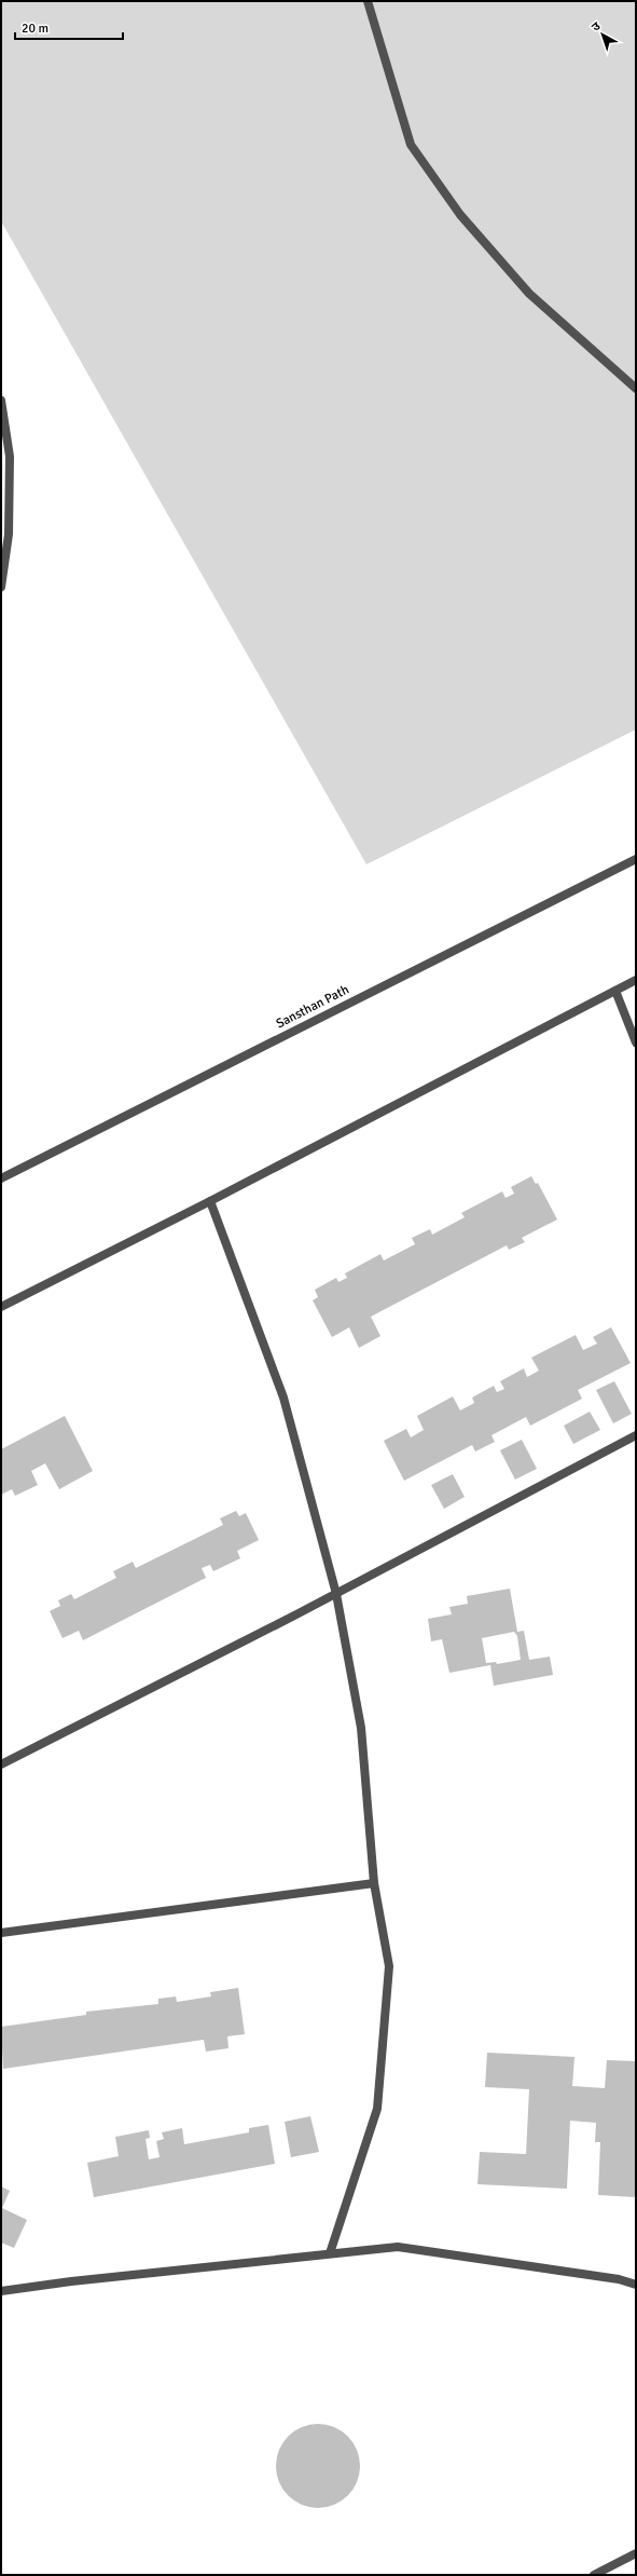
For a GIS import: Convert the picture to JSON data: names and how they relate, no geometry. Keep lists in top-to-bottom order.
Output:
{
  "streets": {
    "street": ["Sansthan Path"]
  },
  "scale_bar": "20 m",
  "north": "top left"
}
